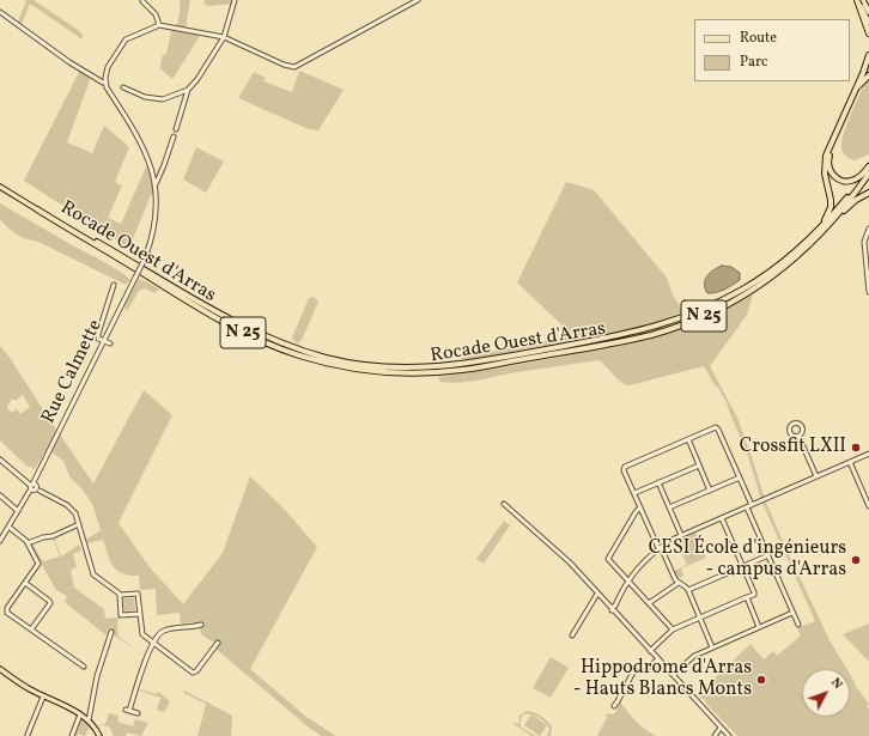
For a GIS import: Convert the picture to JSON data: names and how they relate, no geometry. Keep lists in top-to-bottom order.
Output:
{
  "streets": {
    "highway": ["Rocade Ouest d'Arras", "N 25"],
    "street": ["Rue Calmette"]
  },
  "places": ["Crossfit LXII", "CESI École d'ingénieurs - campus d'Arras", "Hippodrome d'Arras - Hauts Blancs Monts"],
  "legend": ["Route", "Parc"],
  "north": "top right"
}
